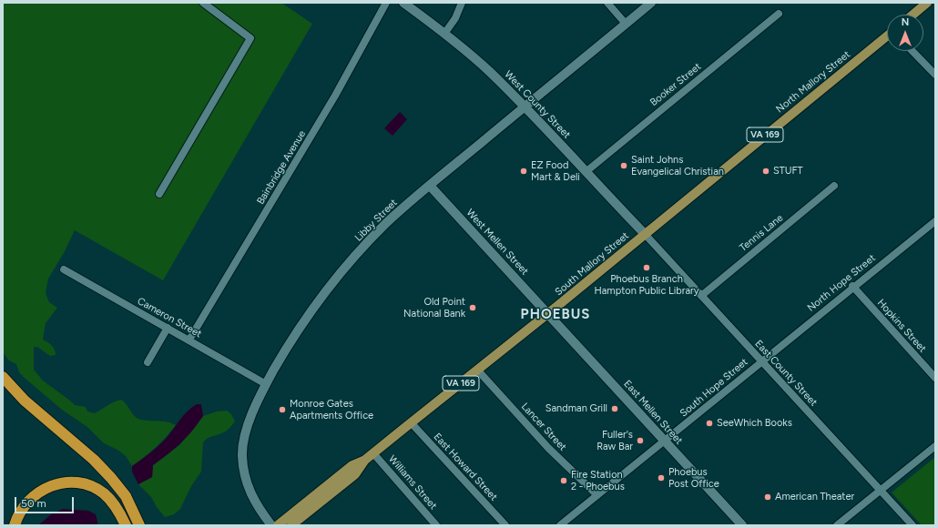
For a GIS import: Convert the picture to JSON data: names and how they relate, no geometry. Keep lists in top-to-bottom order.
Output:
{
  "streets": {
    "main road": ["North Mallory Street", "VA 169", "South Mallory Street"],
    "street": [
      "Booker Street",
      "West County Street",
      "Bainbridge Avenue",
      "Libby Street",
      "Tennis Lane",
      "West Mellen Street",
      "North Hope Street",
      "Cameron Street",
      "Hopkins Street",
      "East County Street",
      "South Hope Street",
      "East Mellen Street",
      "Lancer Street",
      "East Howard Street",
      "Williams Street"
    ]
  },
  "crossings": [
    ["North Mallory Street", "West County Street"],
    ["North Mallory Street", "South Mallory Street"],
    ["North Mallory Street", "East County Street"],
    ["Booker Street", "West County Street"],
    ["West County Street", "Libby Street"],
    ["West County Street", "South Mallory Street"],
    ["West County Street", "East County Street"],
    ["Bainbridge Avenue", "Cameron Street"],
    ["Libby Street", "West Mellen Street"],
    ["Libby Street", "Cameron Street"],
    ["Tennis Lane", "East County Street"],
    ["West Mellen Street", "South Mallory Street"],
    ["West Mellen Street", "East Mellen Street"],
    ["South Mallory Street", "East County Street"],
    ["South Mallory Street", "East Mellen Street"],
    ["South Mallory Street", "Lancer Street"],
    ["South Mallory Street", "East Howard Street"],
    ["South Mallory Street", "Williams Street"],
    ["North Hope Street", "Hopkins Street"],
    ["North Hope Street", "East County Street"],
    ["North Hope Street", "South Hope Street"],
    ["East County Street", "South Hope Street"],
    ["South Hope Street", "East Mellen Street"],
    ["South Hope Street", "Lancer Street"]
  ],
  "districts": ["PHOEBUS"],
  "places": [
    "Saint Johns Evangelical Christian",
    "EZ Food Mart & Deli",
    "STUFT",
    "Phoebus Branch Hampton Public Library",
    "Old Point National Bank",
    "Sandman Grill",
    "Monroe Gates Apartments Office",
    "SeeWhich Books",
    "Fuller's Raw Bar",
    "Phoebus Post Office",
    "Fire Station 2 - Phoebus",
    "American Theater"
  ],
  "scale_bar": "50 m",
  "north": "top"
}
